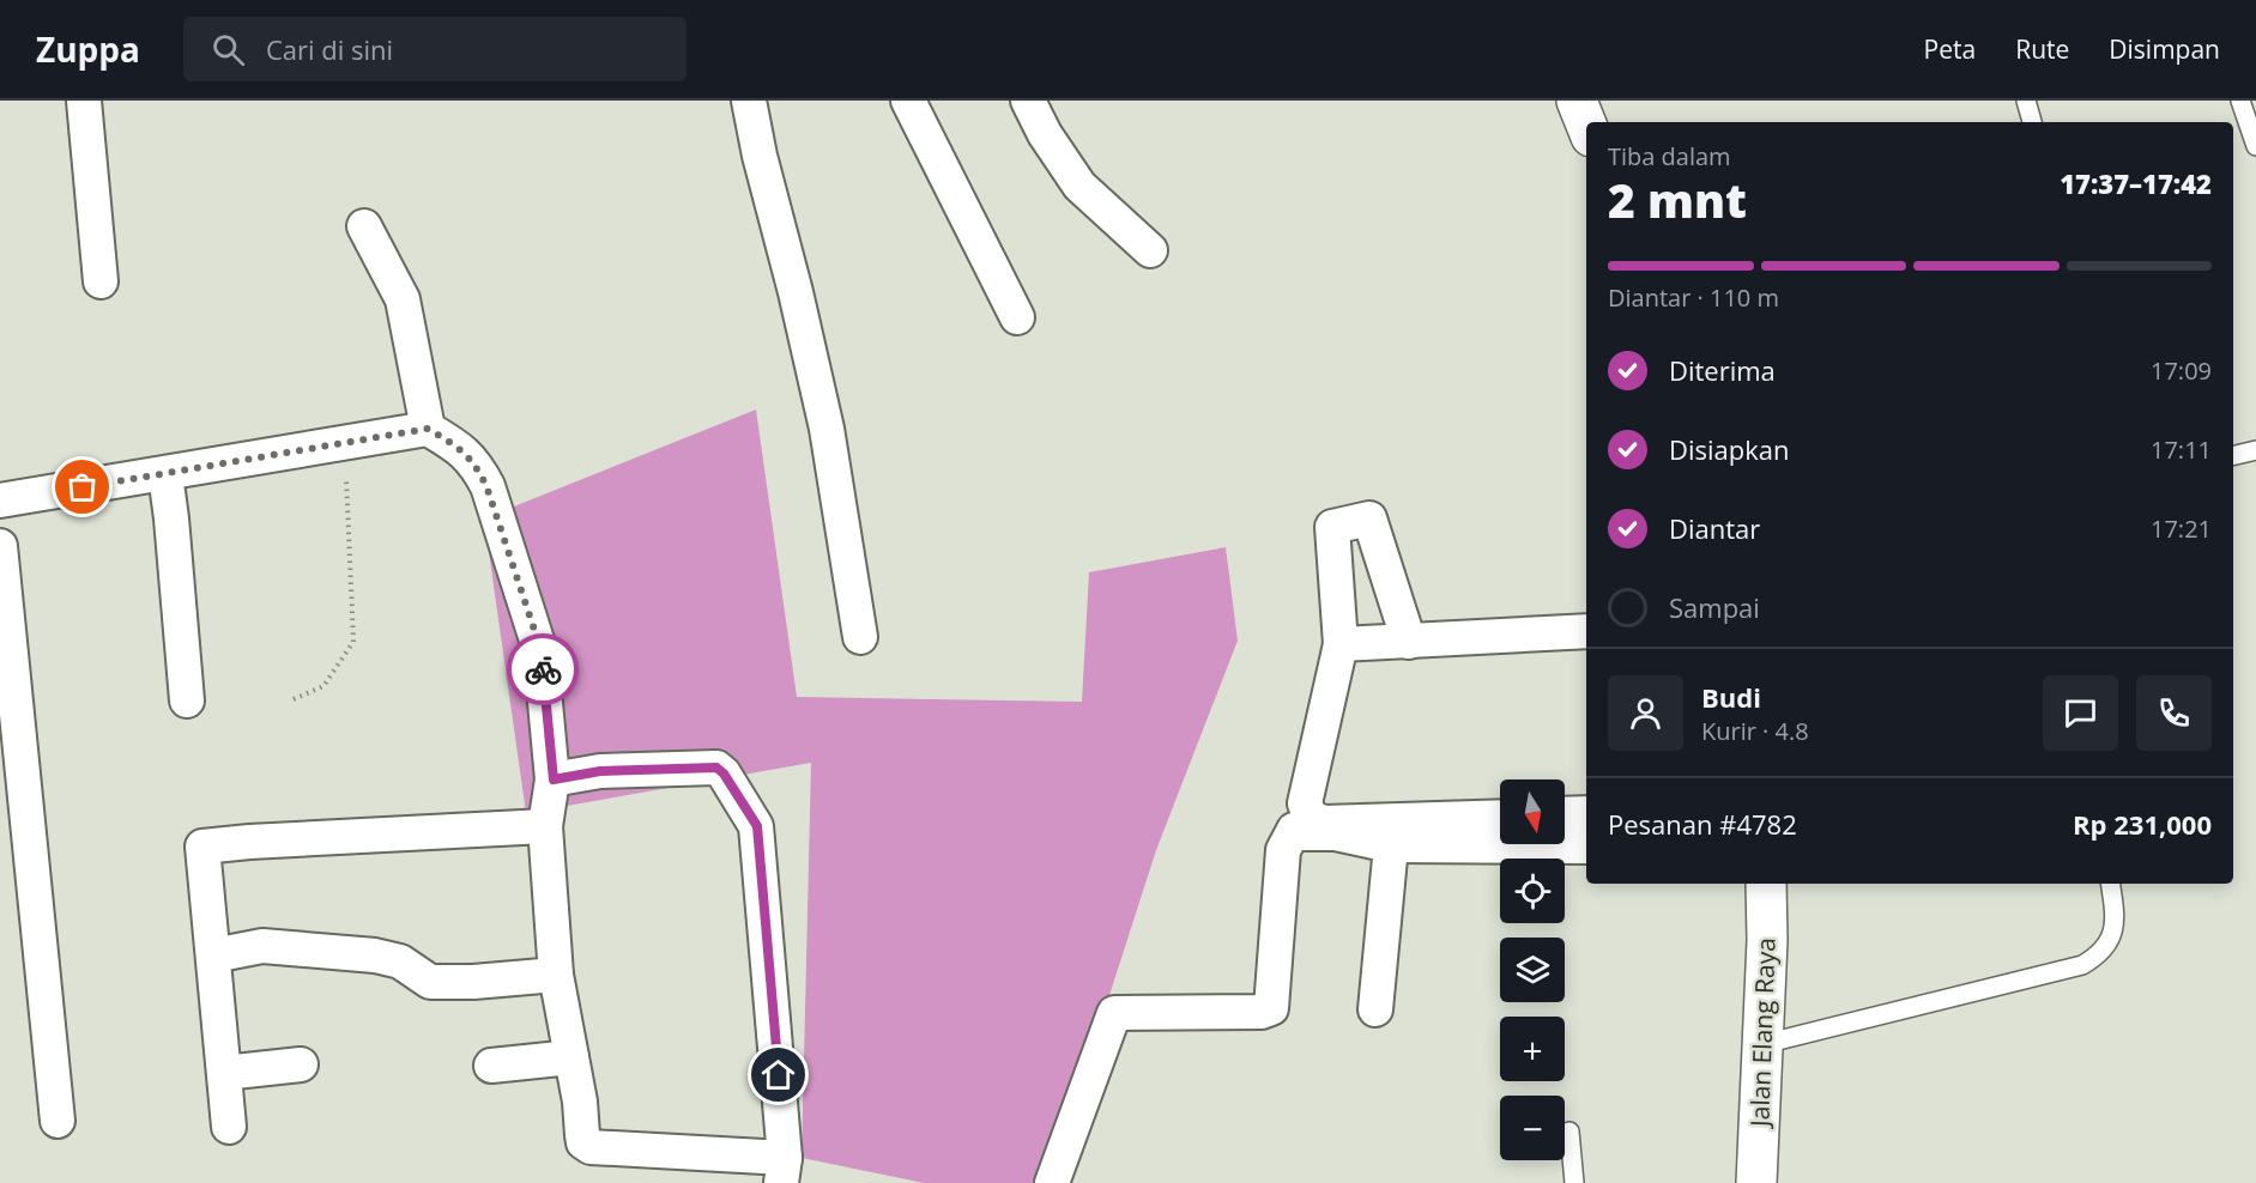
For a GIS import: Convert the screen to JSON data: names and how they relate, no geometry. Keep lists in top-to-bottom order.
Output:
{
  "streets": {
    "street": ["Jalan Elang Raya"]
  },
  "north": "bottom",
  "page": {
    "header": "Zuppa",
    "search": "Cari di sini",
    "nav": ["Peta", "Rute", "Disimpan"],
    "heading": ["2 mnt", "Tiba dalam", "17:37–17:42"],
    "panel": [
      "Budi",
      "Kurir · 4.8",
      "Pesanan #4782",
      "Rp 231,000"
    ],
    "bar": "Diantar · 110 m",
    "list": [
      ["Diterima", "17:09"],
      ["Disiapkan", "17:11"],
      ["Diantar", "17:21"],
      "Sampai"
    ],
    "map_buttons": ["+", "−"]
  }
}
